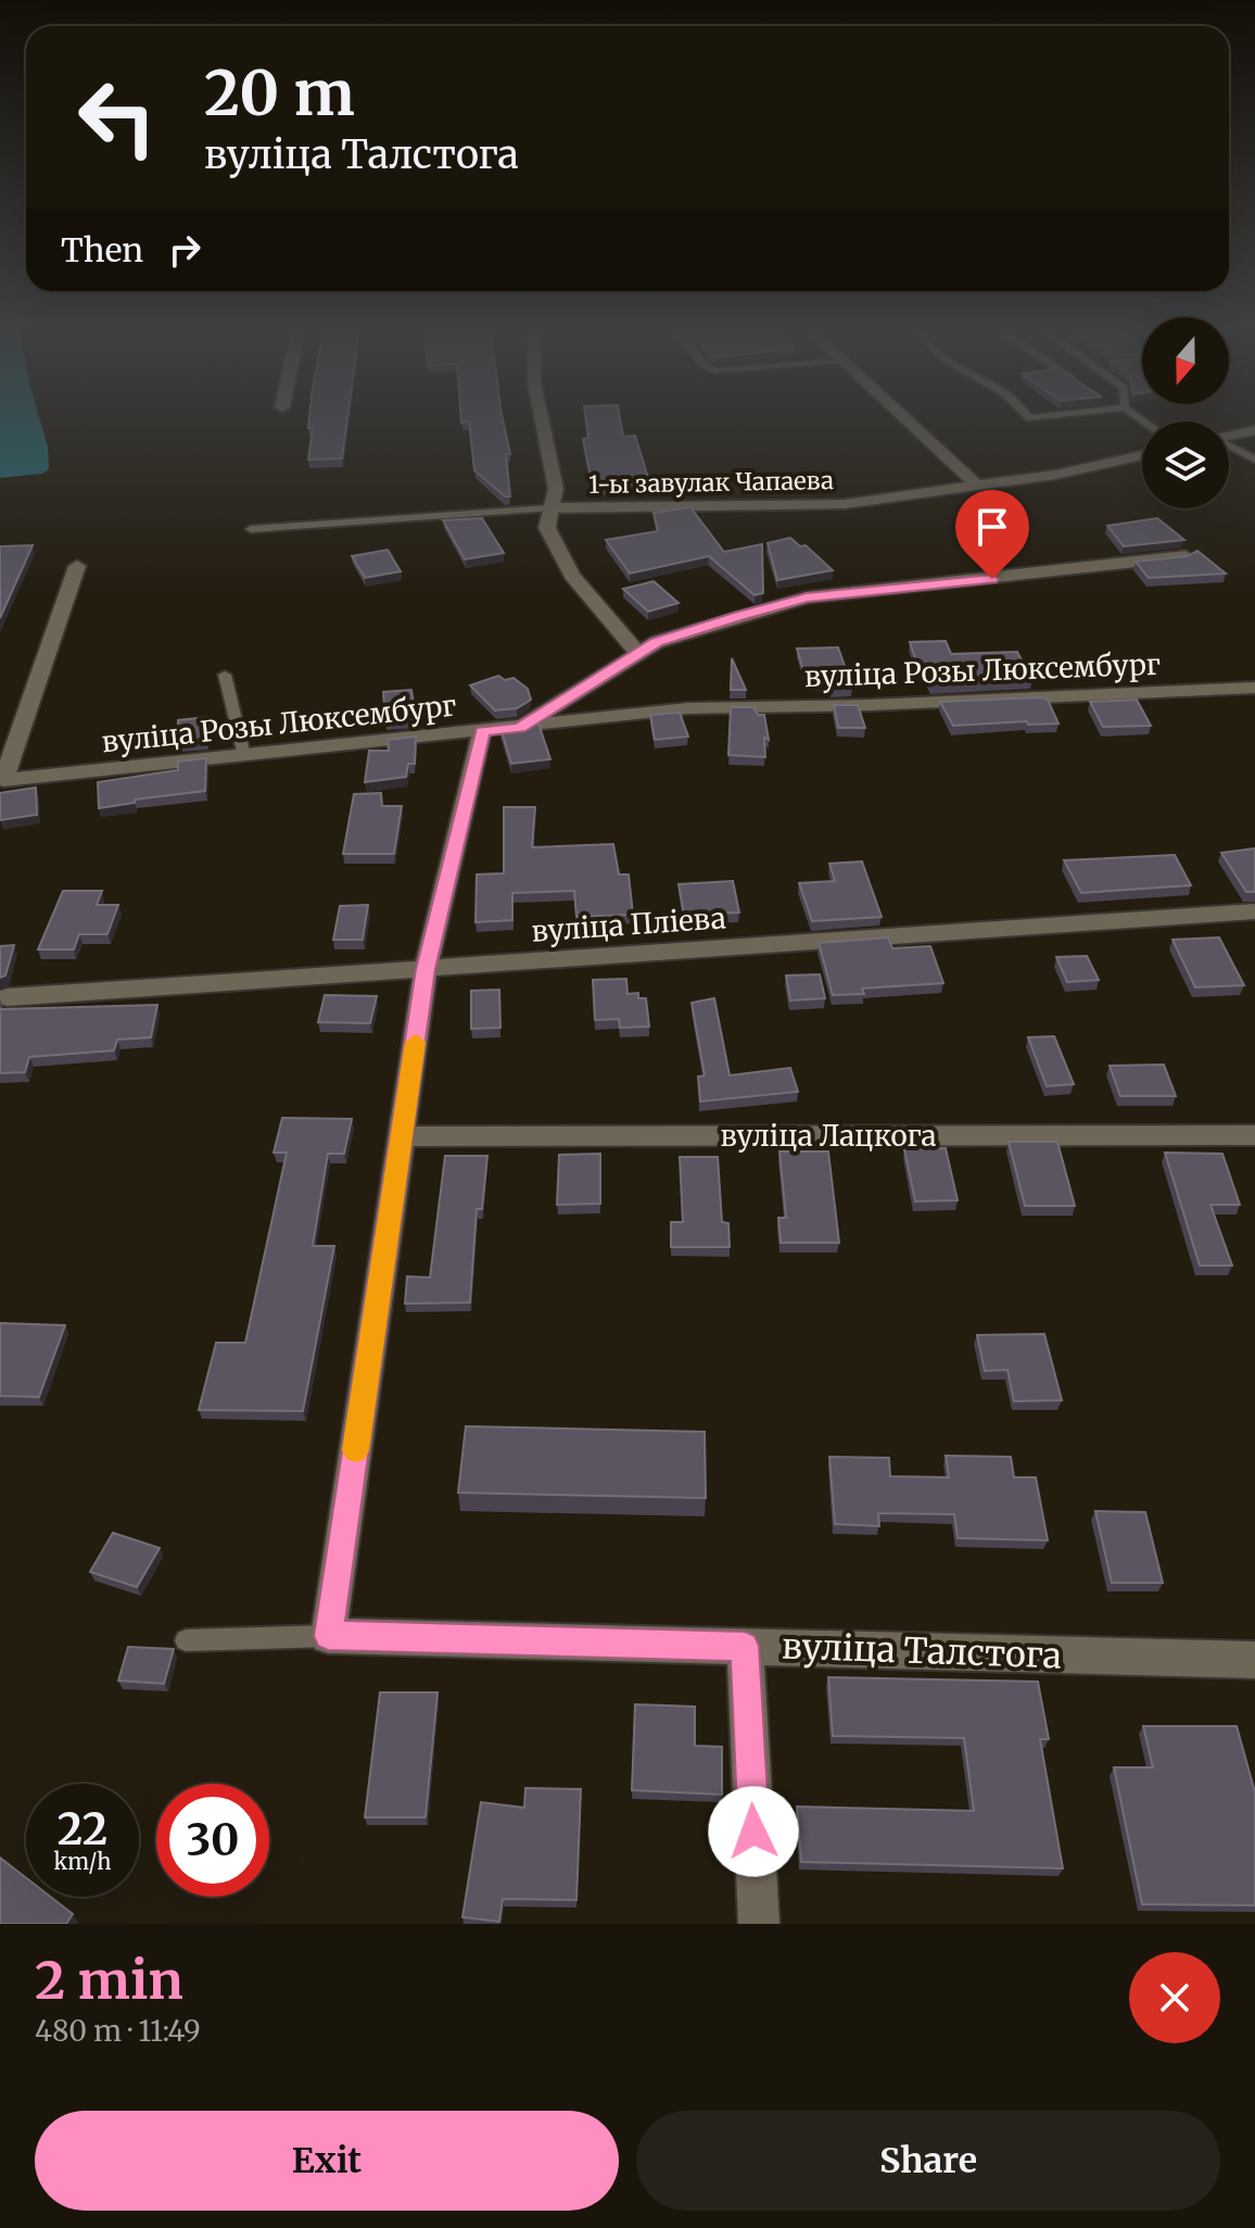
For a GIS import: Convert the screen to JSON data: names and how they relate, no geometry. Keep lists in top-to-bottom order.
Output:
{
  "streets": {
    "street": [
      "1-ы завулак Чапаева",
      "вуліца Розы Люксембург",
      "вуліца Пліева",
      "вуліца Лацкога",
      "вуліца Талстога"
    ]
  },
  "north": "bottom",
  "page": {
    "turn": ["20 m", "вуліца Талстога"],
    "then": "Then",
    "speed": "22 km/h",
    "limit": "30",
    "heading": ["2 min", "480 m · 11:49"],
    "buttons": ["Exit", "Share"]
  }
}
